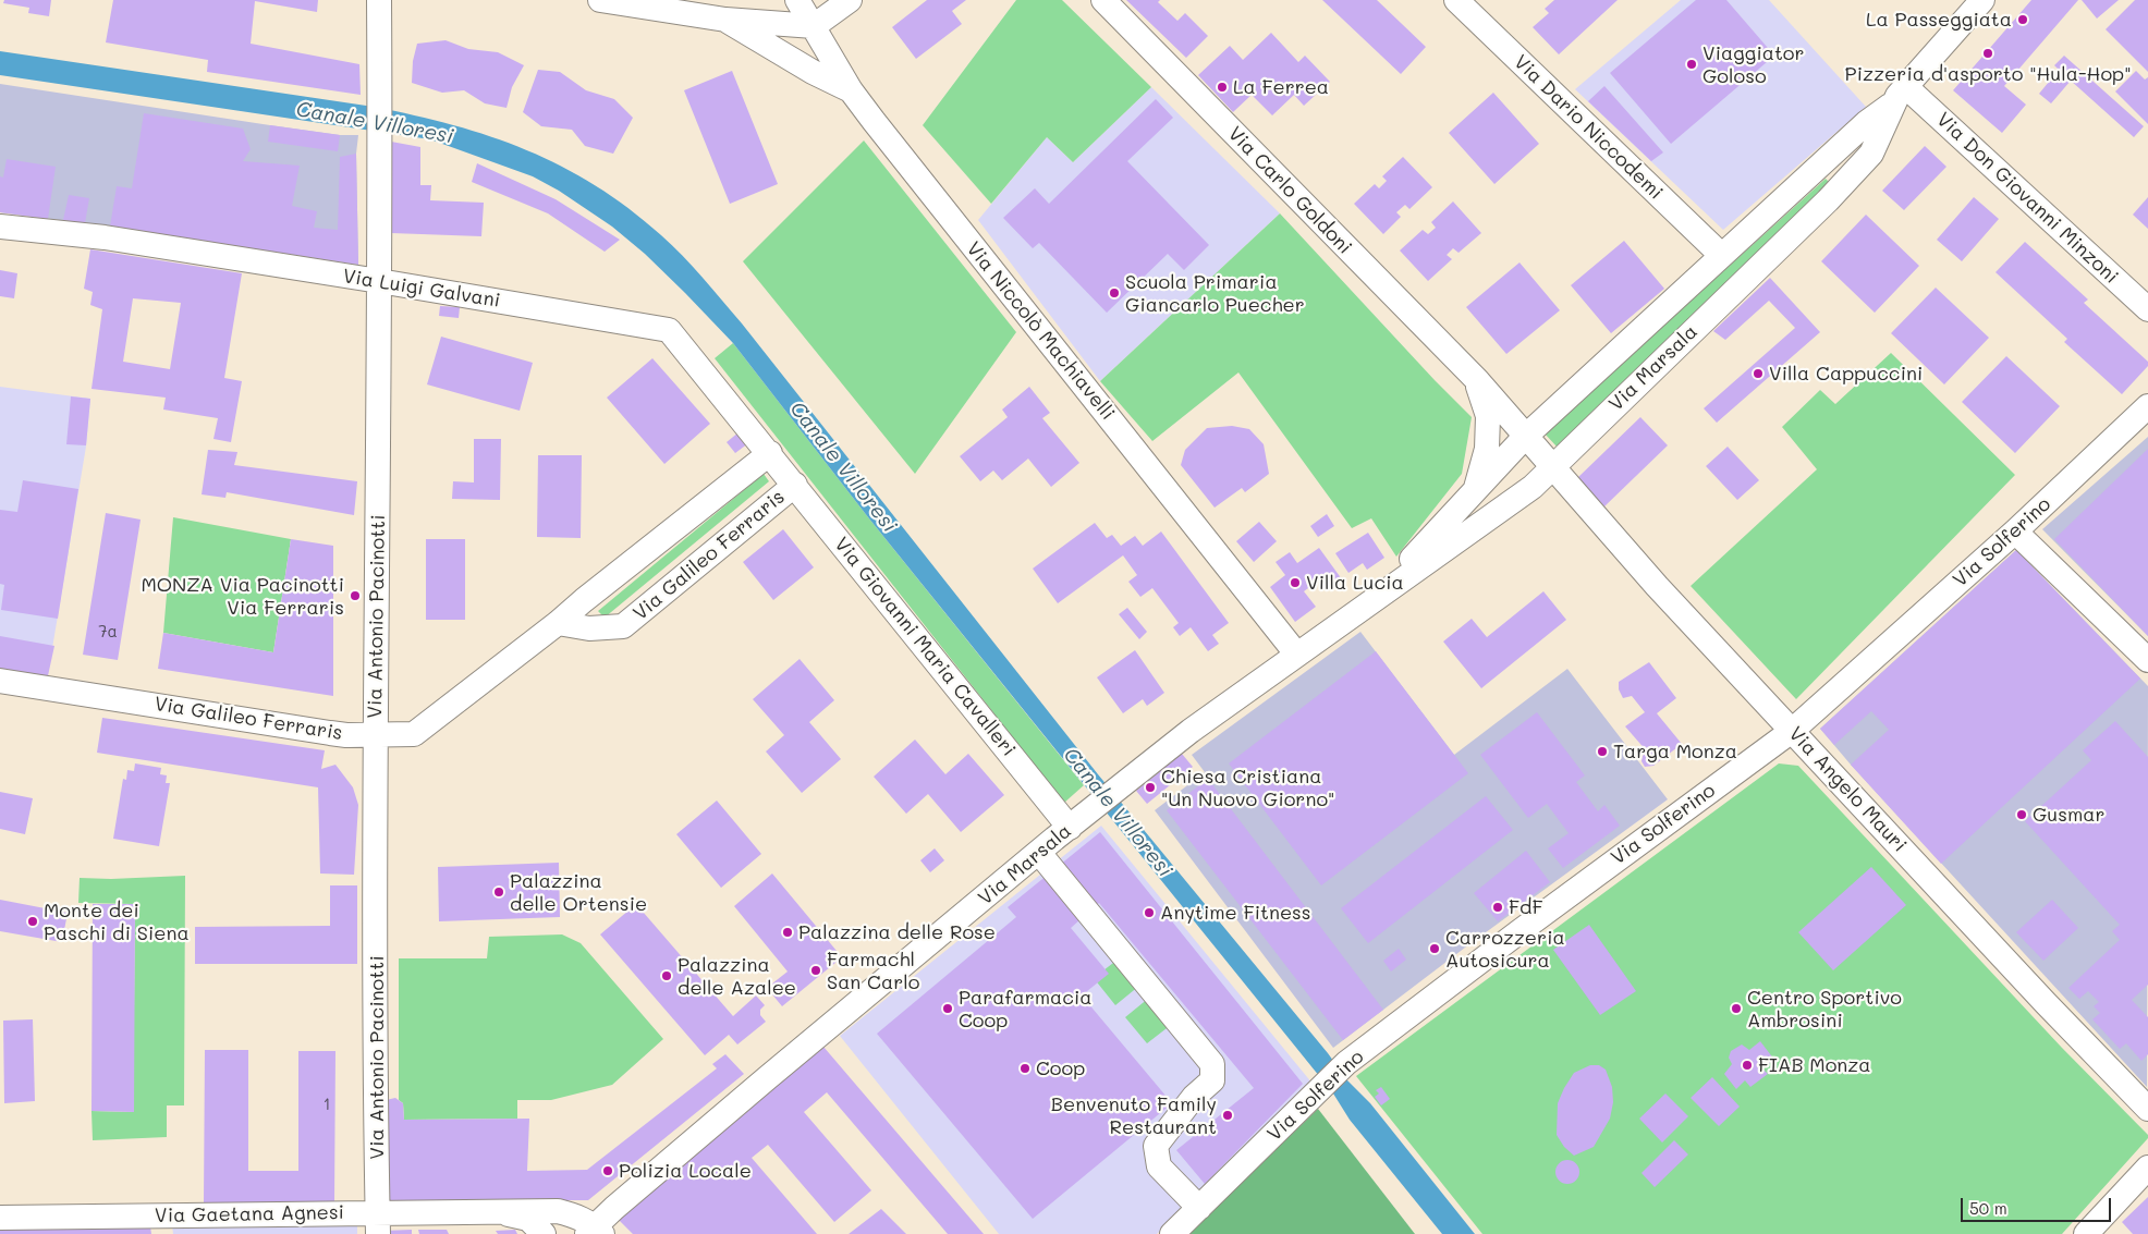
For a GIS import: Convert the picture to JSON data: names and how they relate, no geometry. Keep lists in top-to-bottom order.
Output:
{
  "streets": {
    "street": [
      "Via Dario Niccodemi",
      "Via Carlo Goldoni",
      "Via Don Giovanni Minzoni",
      "Via Luigi Galvani",
      "Via Niccolò Machiavelli",
      "Via Marsala",
      "Via Solferino",
      "Via Galileo Ferraris",
      "Via Antonio Pacinotti",
      "Via Giovanni Maria Cavalleri",
      "Via Angelo Mauri",
      "Via Gaetana Agnesi"
    ]
  },
  "crossings": [
    ["Via Dario Niccodemi", "Via Marsala"],
    ["Via Carlo Goldoni", "Via Marsala"],
    ["Via Carlo Goldoni", "Via Angelo Mauri"],
    ["Via Don Giovanni Minzoni", "Via Marsala"],
    ["Via Luigi Galvani", "Via Galileo Ferraris"],
    ["Via Luigi Galvani", "Via Antonio Pacinotti"],
    ["Via Luigi Galvani", "Via Giovanni Maria Cavalleri"],
    ["Via Niccolò Machiavelli", "Via Marsala"],
    ["Via Marsala", "Via Giovanni Maria Cavalleri"],
    ["Via Marsala", "Via Angelo Mauri"],
    ["Via Marsala", "Via Gaetana Agnesi"],
    ["Via Solferino", "Via Angelo Mauri"],
    ["Via Galileo Ferraris", "Via Antonio Pacinotti"],
    ["Via Galileo Ferraris", "Via Giovanni Maria Cavalleri"],
    ["Via Antonio Pacinotti", "Via Gaetana Agnesi"]
  ],
  "water": ["Canale Villoresi"],
  "places": [
    "La Passeggiata",
    "Pizzeria d'asporto \"Hula-Hop\"",
    "Viaggiator Goloso",
    "La Ferrea",
    "Scuola Primaria Giancarlo Puecher",
    "Villa Cappuccini",
    "Villa Lucia",
    "MONZA Via Pacinotti Via Ferraris",
    "Targa Monza",
    "Chiesa Cristiana \"Un Nuovo Giorno\"",
    "Gusmar",
    "Palazzina delle Ortensie",
    "FdF",
    "Anytime Fitness",
    "Monte dei Paschi di Siena",
    "Palazzina delle Rose",
    "Carrozzeria Autosicura",
    "Farmachl San Carlo",
    "Palazzina delle Azalee",
    "Parafarmacia Coop",
    "Centro Sportivo Ambrosini",
    "FIAB Monza",
    "Coop",
    "Benvenuto Family Restaurant",
    "Polizia Locale"
  ],
  "house_numbers": ["7a", "1"],
  "scale_bar": "50 m"
}
